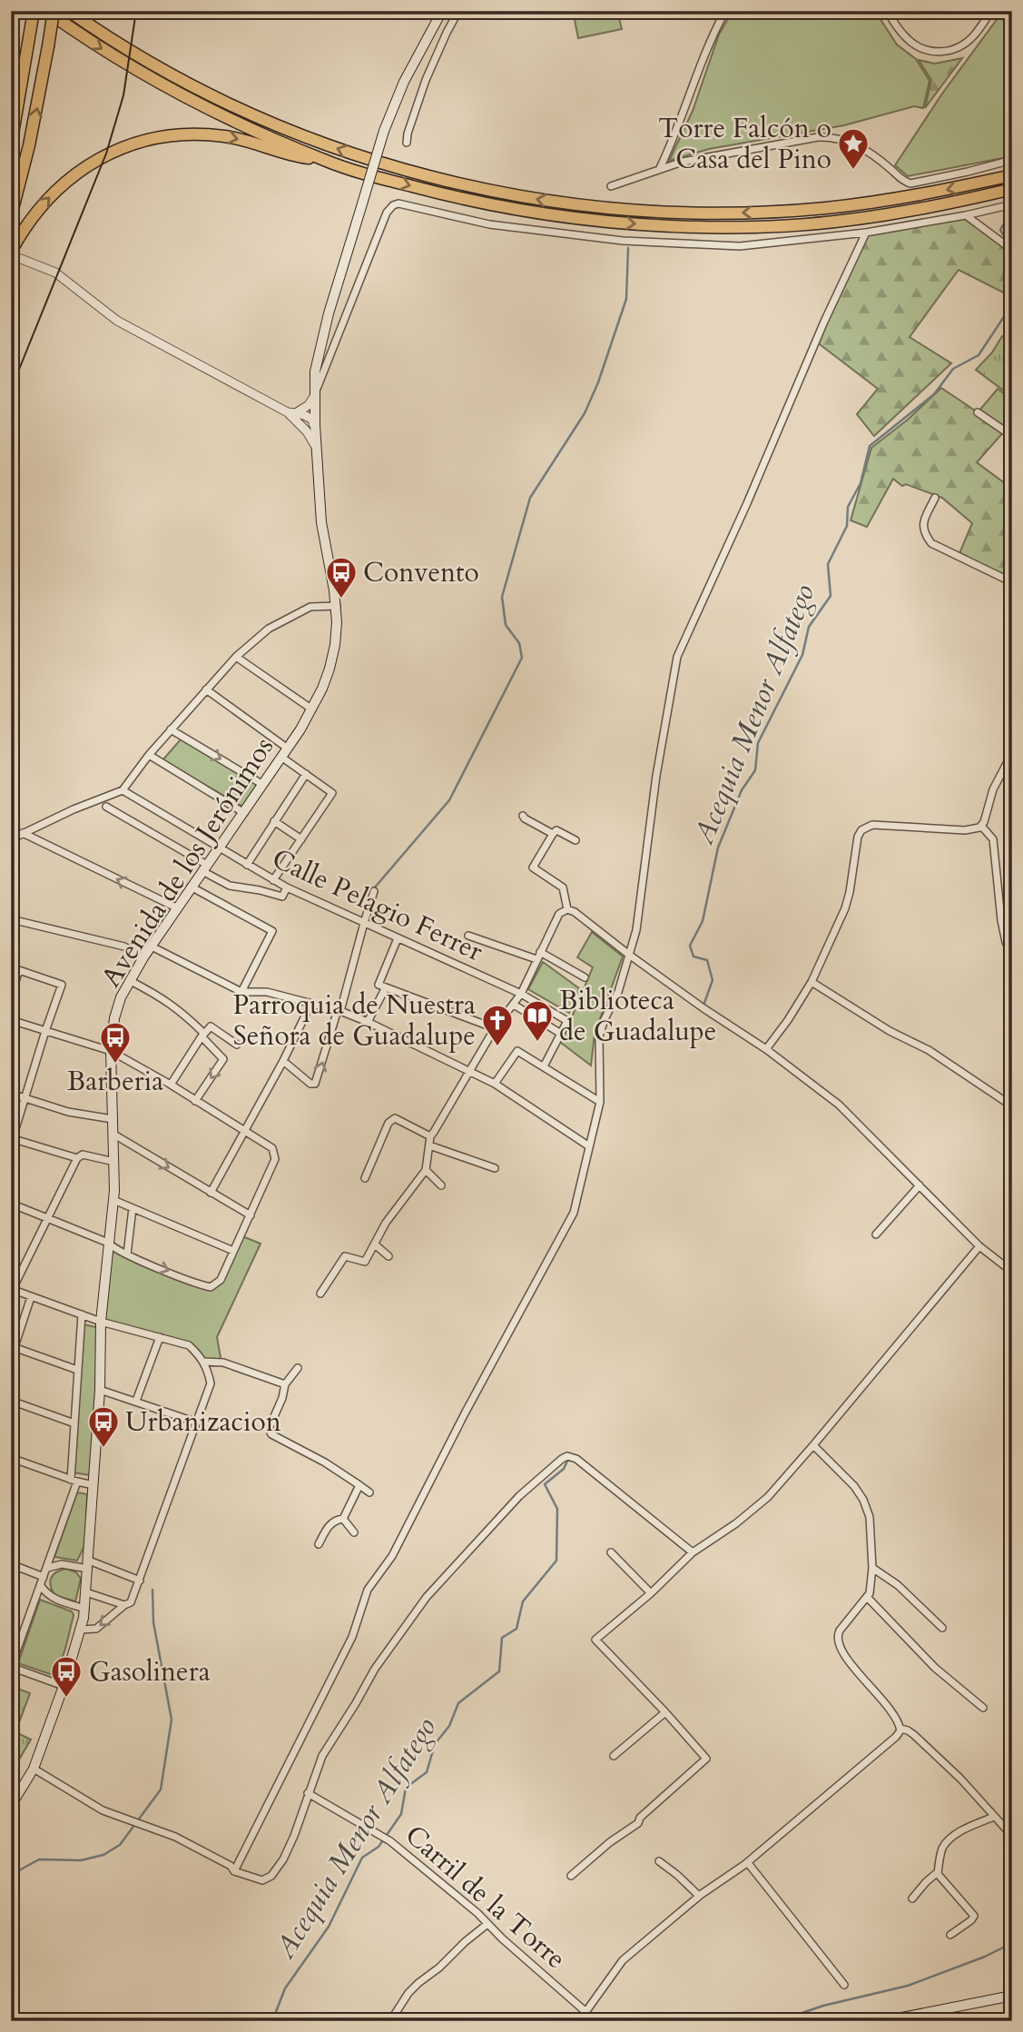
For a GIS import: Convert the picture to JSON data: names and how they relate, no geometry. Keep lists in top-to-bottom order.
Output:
{
  "streets": {
    "main road": ["Avenida de los Jerónimos"],
    "street": ["Calle Pelagio Ferrer", "Carril de la Torre"]
  },
  "crossings": [
    ["Avenida de los Jerónimos", "Calle Pelagio Ferrer"]
  ],
  "water": ["Acequia Menor Alfatego"],
  "places": {
    "place": ["Torre Falcón o Casa del Pino"],
    "bus stop": [
      "Convento",
      "Barberia",
      "Urbanizacion",
      "Gasolinera"
    ],
    "library": ["Biblioteca de Guadalupe"],
    "church": ["Parroquia de Nuestra Señora de Guadalupe"]
  }
}
